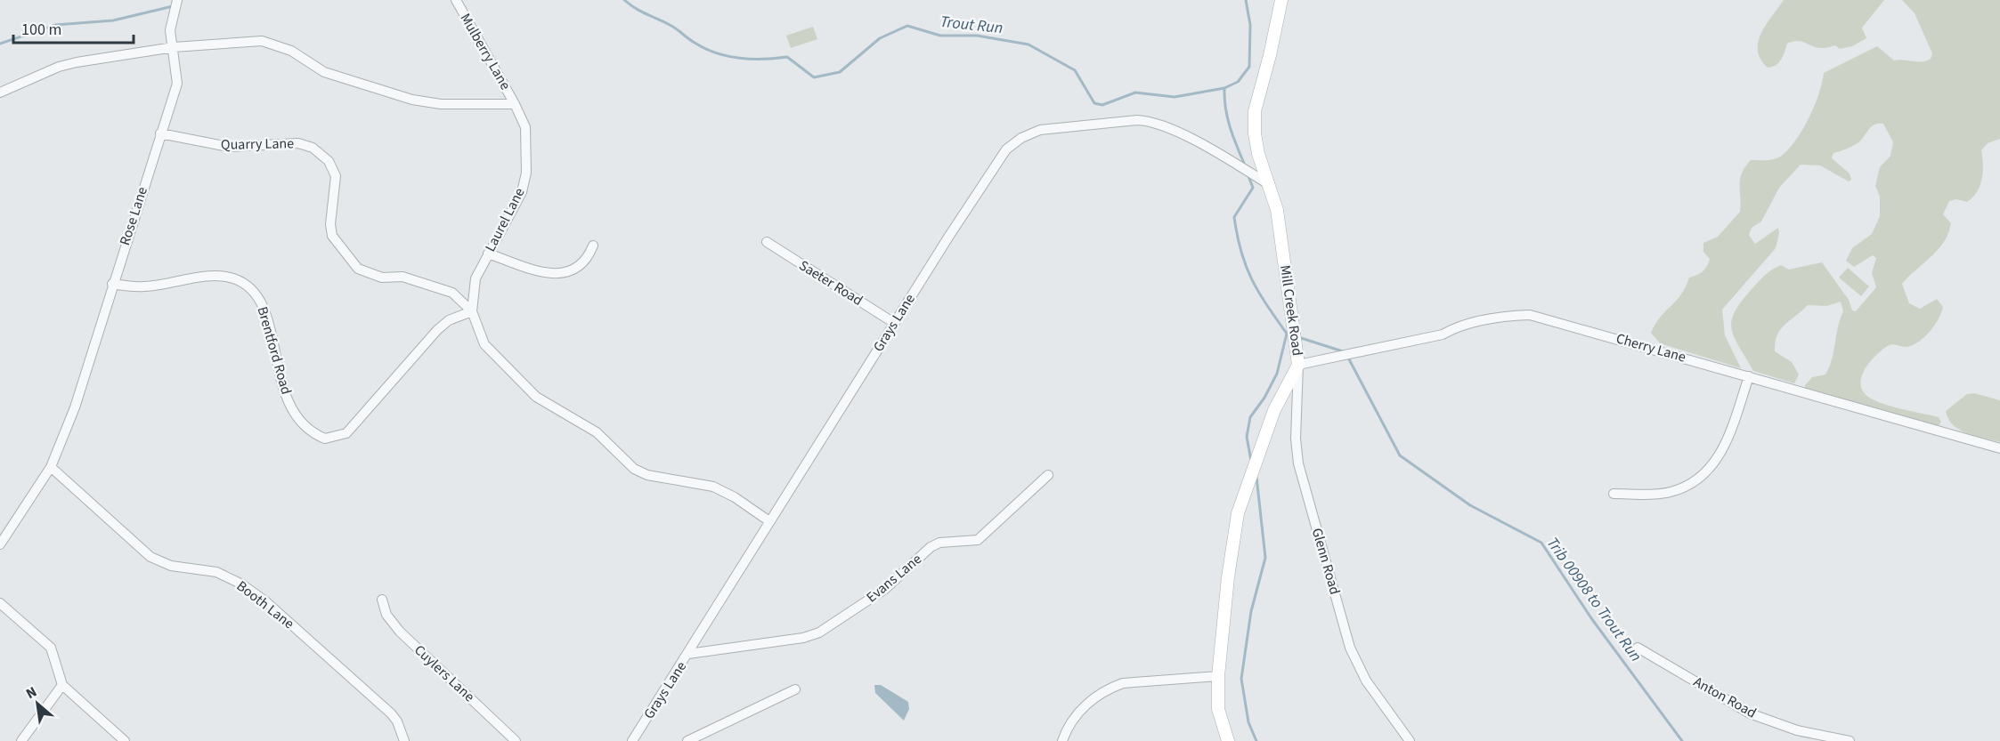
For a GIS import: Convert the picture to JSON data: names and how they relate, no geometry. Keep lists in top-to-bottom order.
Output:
{
  "streets": {
    "street": [
      "Mulberry Lane",
      "Quarry Lane",
      "Rose Lane",
      "Laurel Lane",
      "Saeter Road",
      "Mill Creek Road",
      "Grays Lane",
      "Cherry Lane",
      "Brentford Road",
      "Glenn Road",
      "Evans Lane",
      "Booth Lane",
      "Cuylers Lane",
      "Anton Road"
    ]
  },
  "crossings": [
    ["Mulberry Lane", "Laurel Lane"],
    ["Quarry Lane", "Rose Lane"],
    ["Quarry Lane", "Laurel Lane"],
    ["Quarry Lane", "Brentford Road"],
    ["Rose Lane", "Brentford Road"],
    ["Rose Lane", "Booth Lane"],
    ["Laurel Lane", "Grays Lane"],
    ["Laurel Lane", "Brentford Road"],
    ["Saeter Road", "Grays Lane"],
    ["Mill Creek Road", "Grays Lane"],
    ["Mill Creek Road", "Cherry Lane"],
    ["Mill Creek Road", "Glenn Road"],
    ["Grays Lane", "Evans Lane"],
    ["Cherry Lane", "Glenn Road"]
  ],
  "water": ["Trout Run", "Trib 00908 to Trout Run"],
  "scale_bar": "100 m",
  "north": "top left"
}
